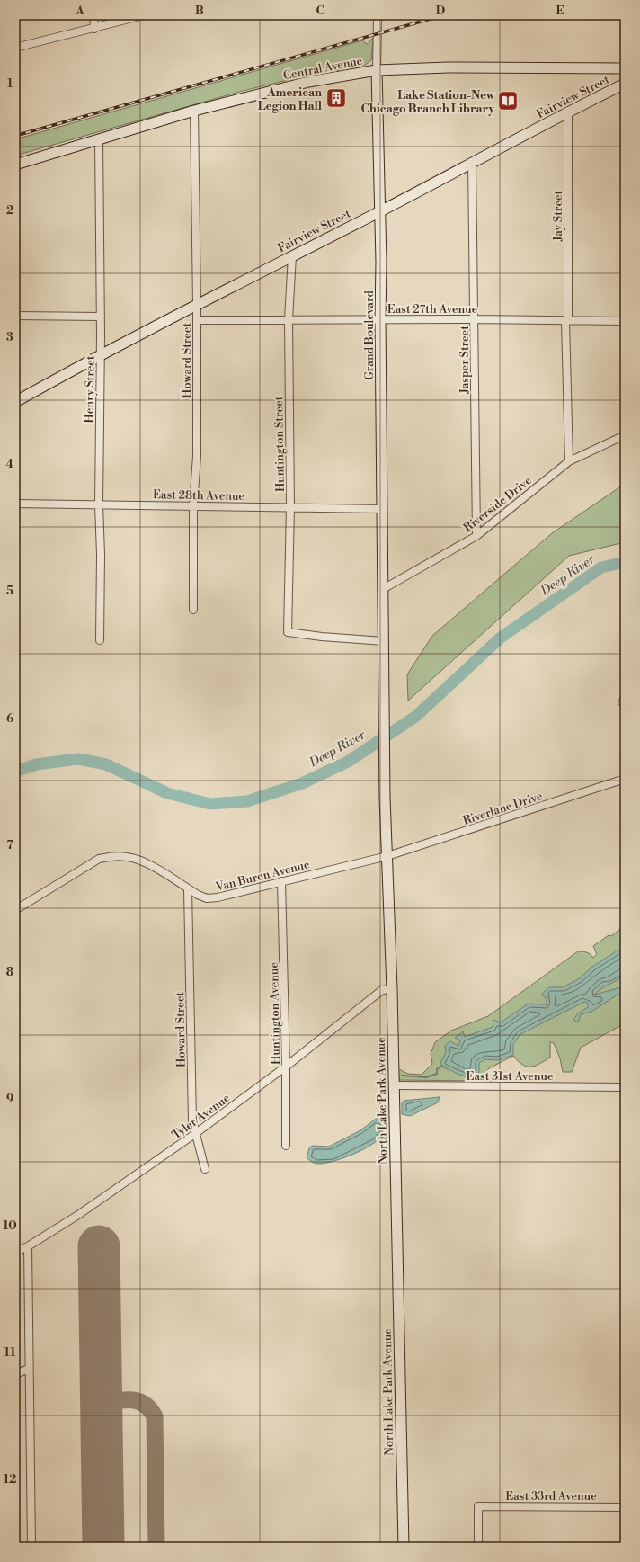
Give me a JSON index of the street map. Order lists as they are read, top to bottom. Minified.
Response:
{"streets":{"street":["Central Avenue","Fairview Street","Jay Street","East 27th Avenue","Grand Boulevard","Jasper Street","Howard Street","Henry Street","Huntington Street","East 28th Avenue","Riverside Drive","Riverlane Drive","Van Buren Avenue","Huntington Avenue","East 31st Avenue","North Lake Park Avenue","Tyler Avenue","East 33rd Avenue"]},"crossings":[["Central Avenue","Grand Boulevard"],["Central Avenue","Howard Street"],["Central Avenue","Henry Street"],["Fairview Street","Jay Street"],["Fairview Street","Grand Boulevard"],["Fairview Street","Jasper Street"],["Fairview Street","Howard Street"],["Fairview Street","Henry Street"],["Fairview Street","Huntington Street"],["Jay Street","East 27th Avenue"],["Jay Street","Riverside Drive"],["East 27th Avenue","Grand Boulevard"],["East 27th Avenue","Jasper Street"],["East 27th Avenue","Howard Street"],["East 27th Avenue","Huntington Street"],["Grand Boulevard","Huntington Street"],["Grand Boulevard","East 28th Avenue"],["Grand Boulevard","Riverside Drive"],["Grand Boulevard","North Lake Park Avenue"],["Jasper Street","Riverside Drive"],["Howard Street","East 28th Avenue"],["Howard Street","Van Buren Avenue"],["Howard Street","Tyler Avenue"],["Henry Street","East 28th Avenue"],["Huntington Street","East 28th Avenue"],["Riverlane Drive","Van Buren Avenue"],["Riverlane Drive","North Lake Park Avenue"],["Van Buren Avenue","Huntington Avenue"],["Van Buren Avenue","North Lake Park Avenue"],["Huntington Avenue","Tyler Avenue"],["East 31st Avenue","North Lake Park Avenue"],["North Lake Park Avenue","Tyler Avenue"]],"water":["Deep River"],"places":{"building":["American Legion Hall"],"library":["Lake Station-New Chicago Branch Library"]},"grid":{"columns":["A","B","C","D","E"],"rows":["1","2","3","4","5","6","7","8","9","10","11","12"]}}
